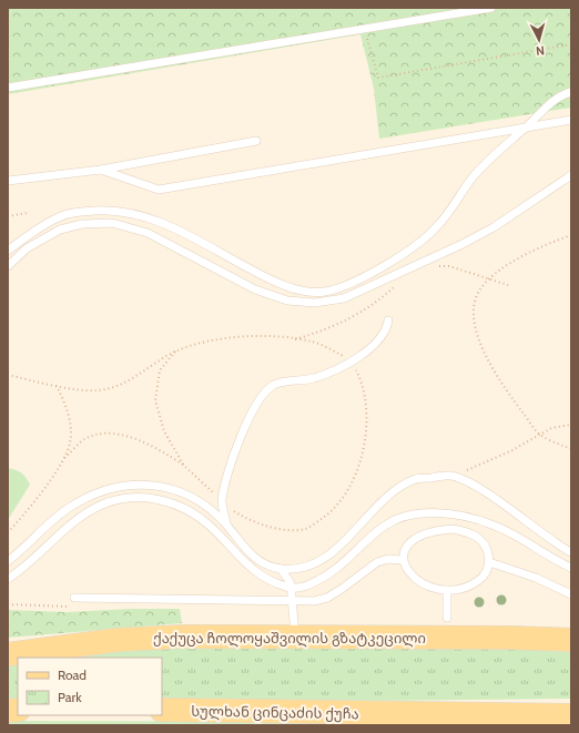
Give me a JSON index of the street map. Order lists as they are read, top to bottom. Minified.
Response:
{"streets":{"main road":["ქაქუცა ჩოლოყაშვილის გზატკეცილი","სულხან ცინცაძის ქუჩა"]},"legend":["Road","Park"],"north":"bottom"}
